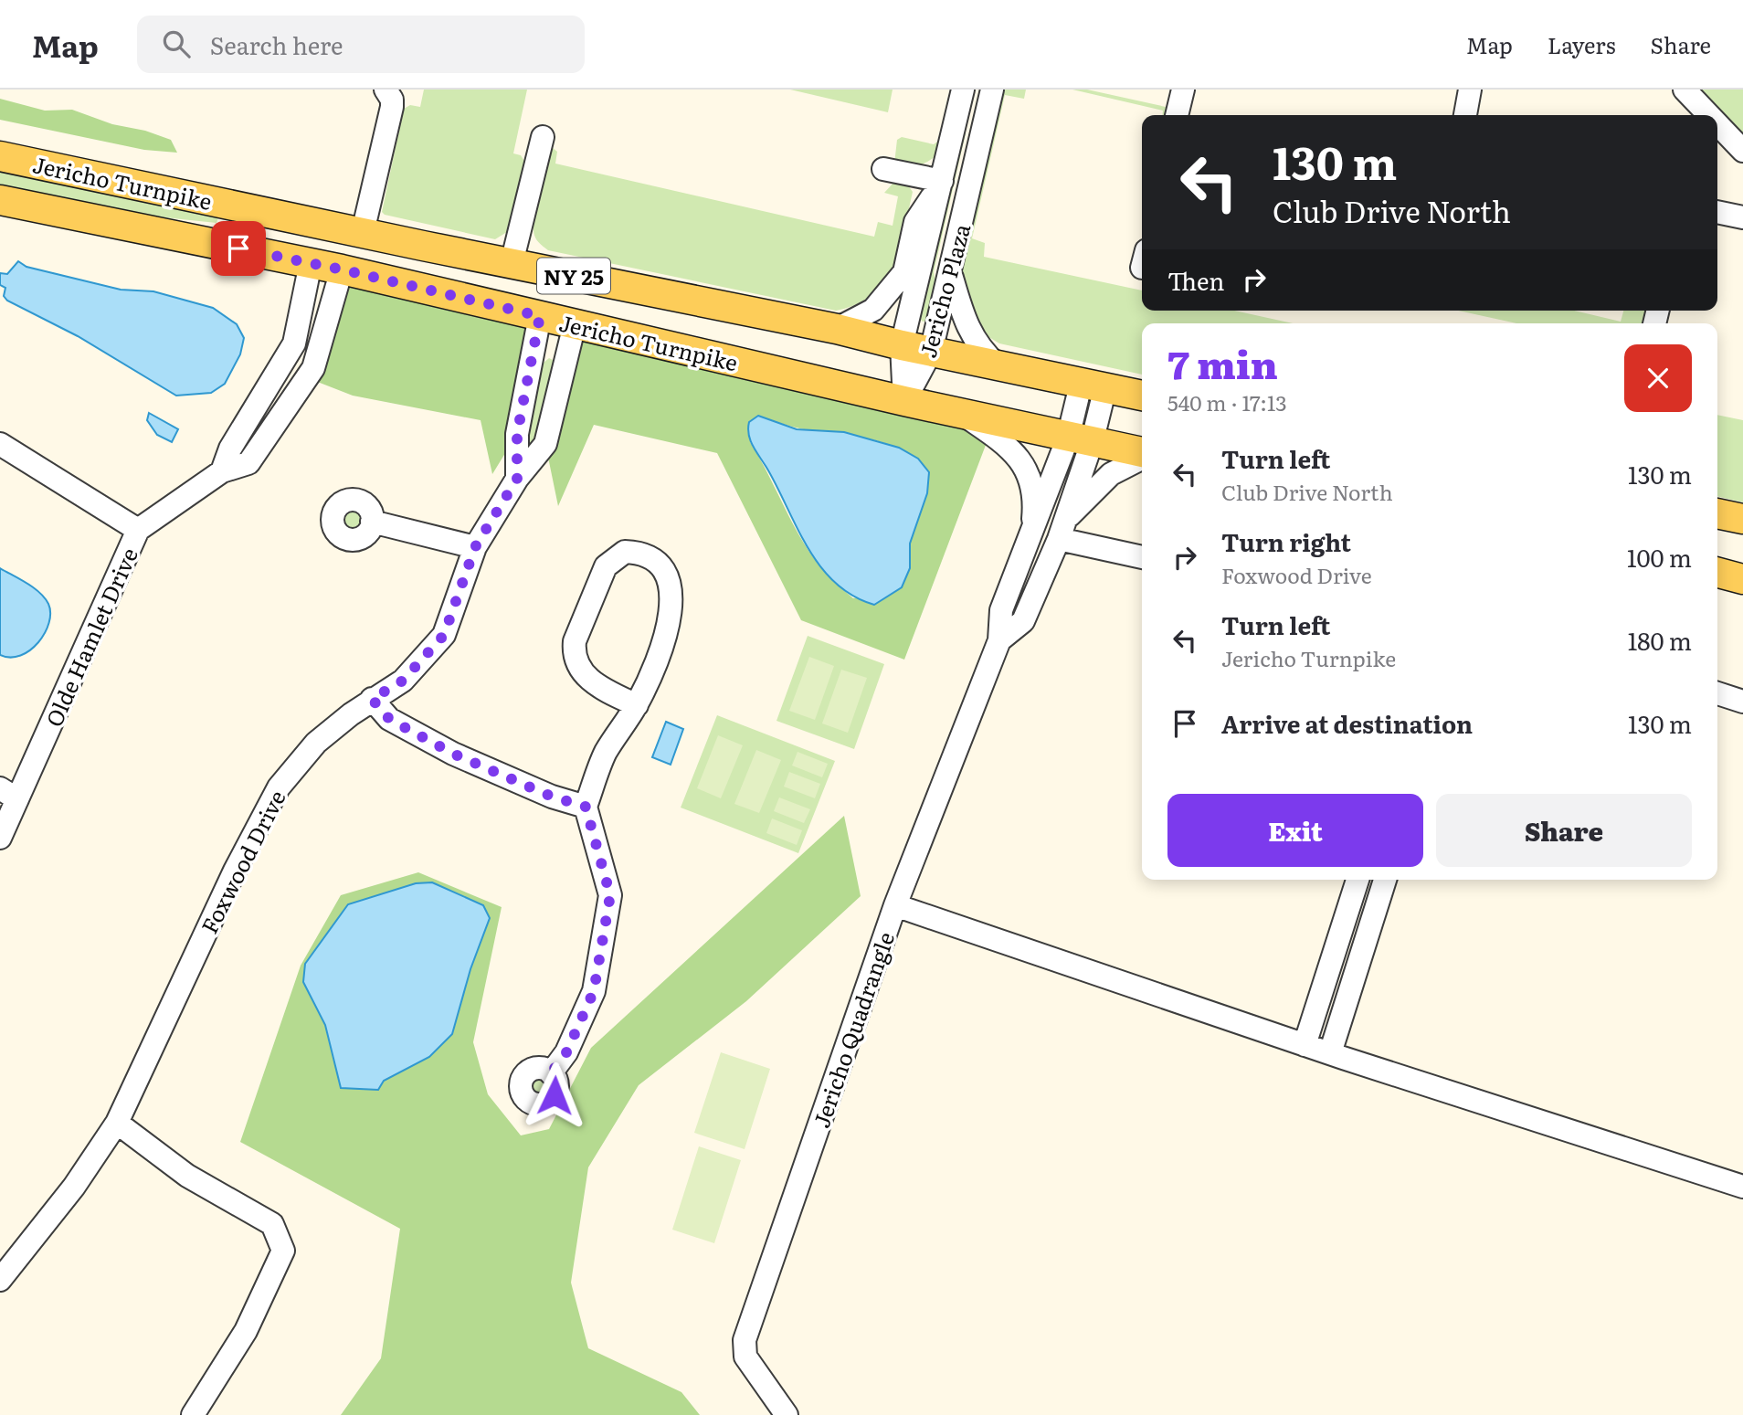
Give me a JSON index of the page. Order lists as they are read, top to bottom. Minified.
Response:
{"streets":{"main road":["Jericho Turnpike","NY 25"],"street":["Jericho Plaza","Olde Hamlet Drive","Foxwood Drive","Jericho Quadrangle"]},"crossings":[["Jericho Turnpike","Jericho Plaza"],["Jericho Turnpike","Olde Hamlet Drive"],["Jericho Turnpike","Foxwood Drive"],["Jericho Turnpike","Jericho Quadrangle"]],"page":{"header":"Map","search":"Search here","nav":["Map","Layers","Share"],"turn":["130 m","Club Drive North"],"then":"Then","heading":["7 min","540 m · 17:13"],"list":[{"name":"Turn left","note":"Club Drive North","value":"130 m"},{"name":"Turn right","note":"Foxwood Drive","value":"100 m"},{"name":"Turn left","note":"Jericho Turnpike","value":"180 m"},{"name":"Arrive at destination","value":"130 m"}],"buttons":["Exit","Share"]}}
